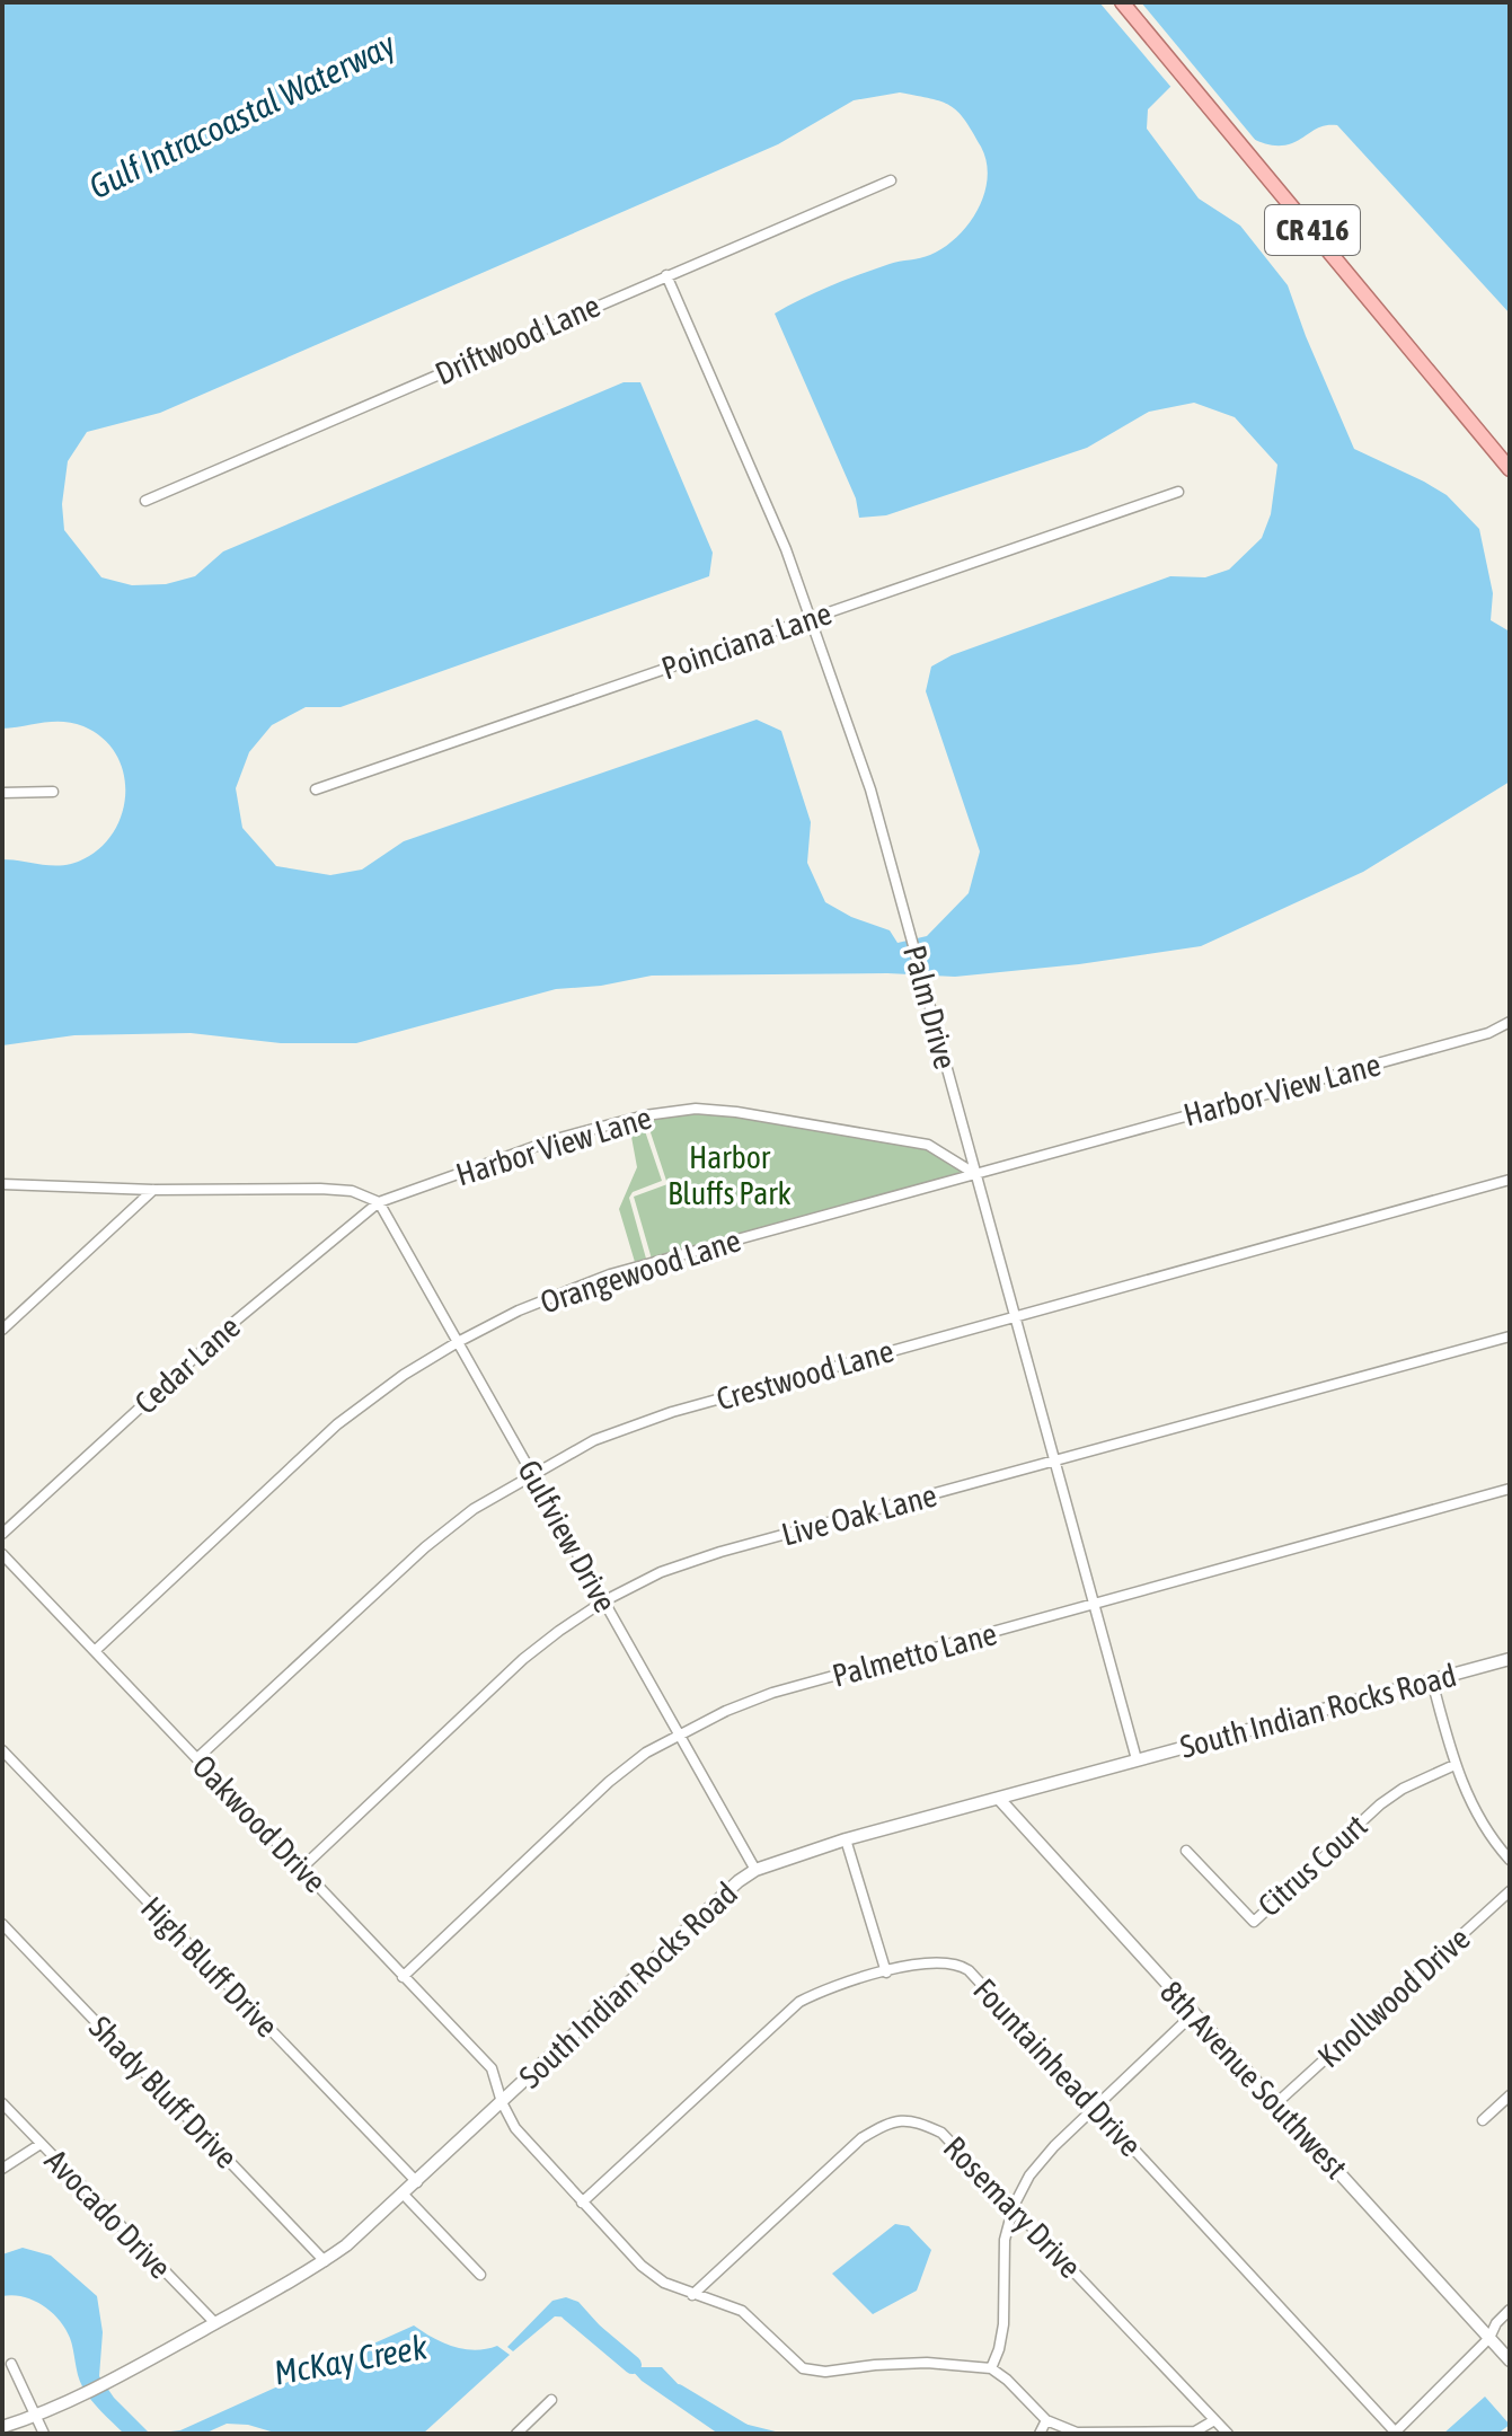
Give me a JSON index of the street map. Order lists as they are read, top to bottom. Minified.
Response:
{"streets":{"main road":["CR 416"],"street":["Driftwood Lane","Poinciana Lane","Palm Drive","Harbor View Lane","Orangewood Lane","Cedar Lane","Crestwood Lane","Live Oak Lane","Gulfview Drive","Palmetto Lane","South Indian Rocks Road","Oakwood Drive","Citrus Court","High Bluff Drive","Knollwood Drive","Fountainhead Drive","8th Avenue Southwest","Shady Bluff Drive","Rosemary Drive","Avocado Drive"]},"crossings":[["Driftwood Lane","Palm Drive"],["Poinciana Lane","Palm Drive"],["Palm Drive","Harbor View Lane"],["Palm Drive","Orangewood Lane"],["Palm Drive","Crestwood Lane"],["Palm Drive","Live Oak Lane"],["Palm Drive","Palmetto Lane"],["Palm Drive","South Indian Rocks Road"],["Harbor View Lane","Orangewood Lane"],["Harbor View Lane","Cedar Lane"],["Harbor View Lane","Gulfview Drive"],["Orangewood Lane","Gulfview Drive"],["Orangewood Lane","Oakwood Drive"],["Cedar Lane","Gulfview Drive"],["Crestwood Lane","Gulfview Drive"],["Crestwood Lane","Oakwood Drive"],["Live Oak Lane","Gulfview Drive"],["Live Oak Lane","Oakwood Drive"],["Gulfview Drive","Palmetto Lane"],["Gulfview Drive","South Indian Rocks Road"],["Palmetto Lane","Oakwood Drive"],["South Indian Rocks Road","Oakwood Drive"],["South Indian Rocks Road","High Bluff Drive"],["South Indian Rocks Road","8th Avenue Southwest"],["South Indian Rocks Road","Shady Bluff Drive"],["South Indian Rocks Road","Avocado Drive"],["Oakwood Drive","Fountainhead Drive"],["Oakwood Drive","Rosemary Drive"],["Knollwood Drive","8th Avenue Southwest"]],"water":["Gulf Intracoastal Waterway","McKay Creek"],"parks":["Harbor Bluffs Park"]}
